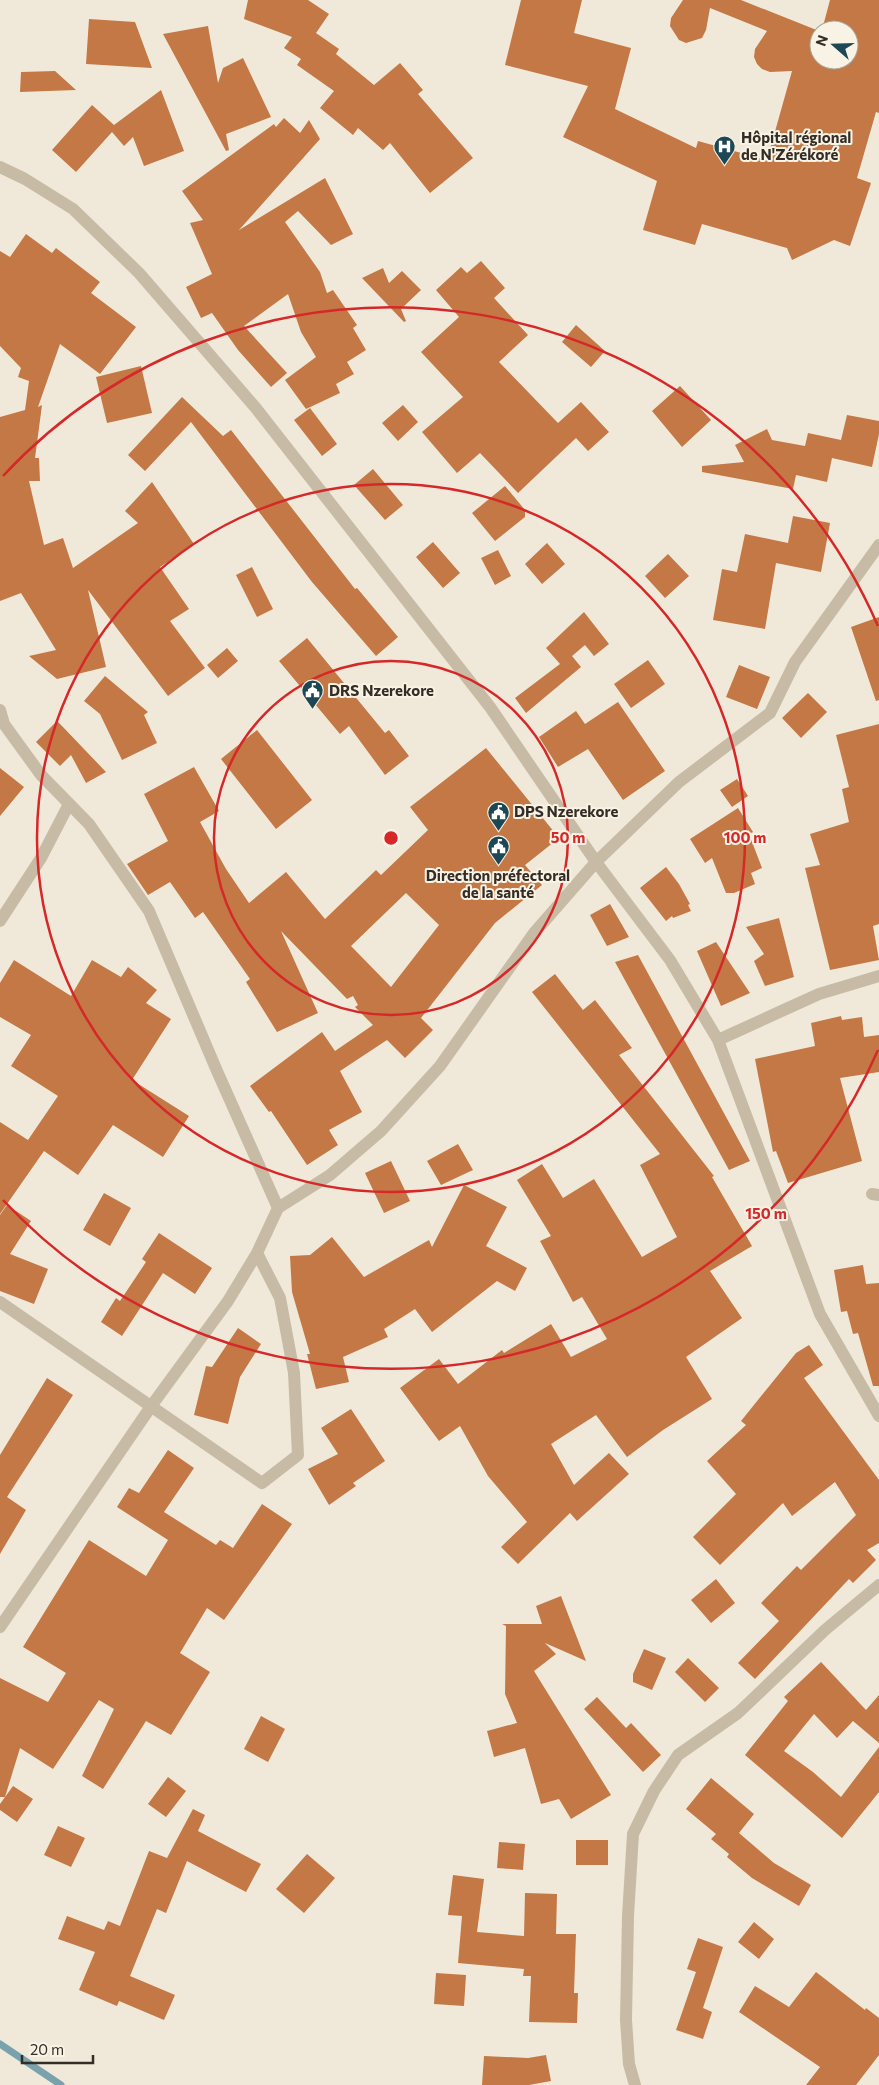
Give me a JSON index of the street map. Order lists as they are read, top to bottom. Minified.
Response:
{"places":{"hospital":["Hôpital régional de N'Zérékoré"],"public building":["DRS Nzerekore","DPS Nzerekore","Direction préfectoral de la santé"]},"scale_bar":"20 m","north":"left","rings":["50 m","100 m","150 m"]}
